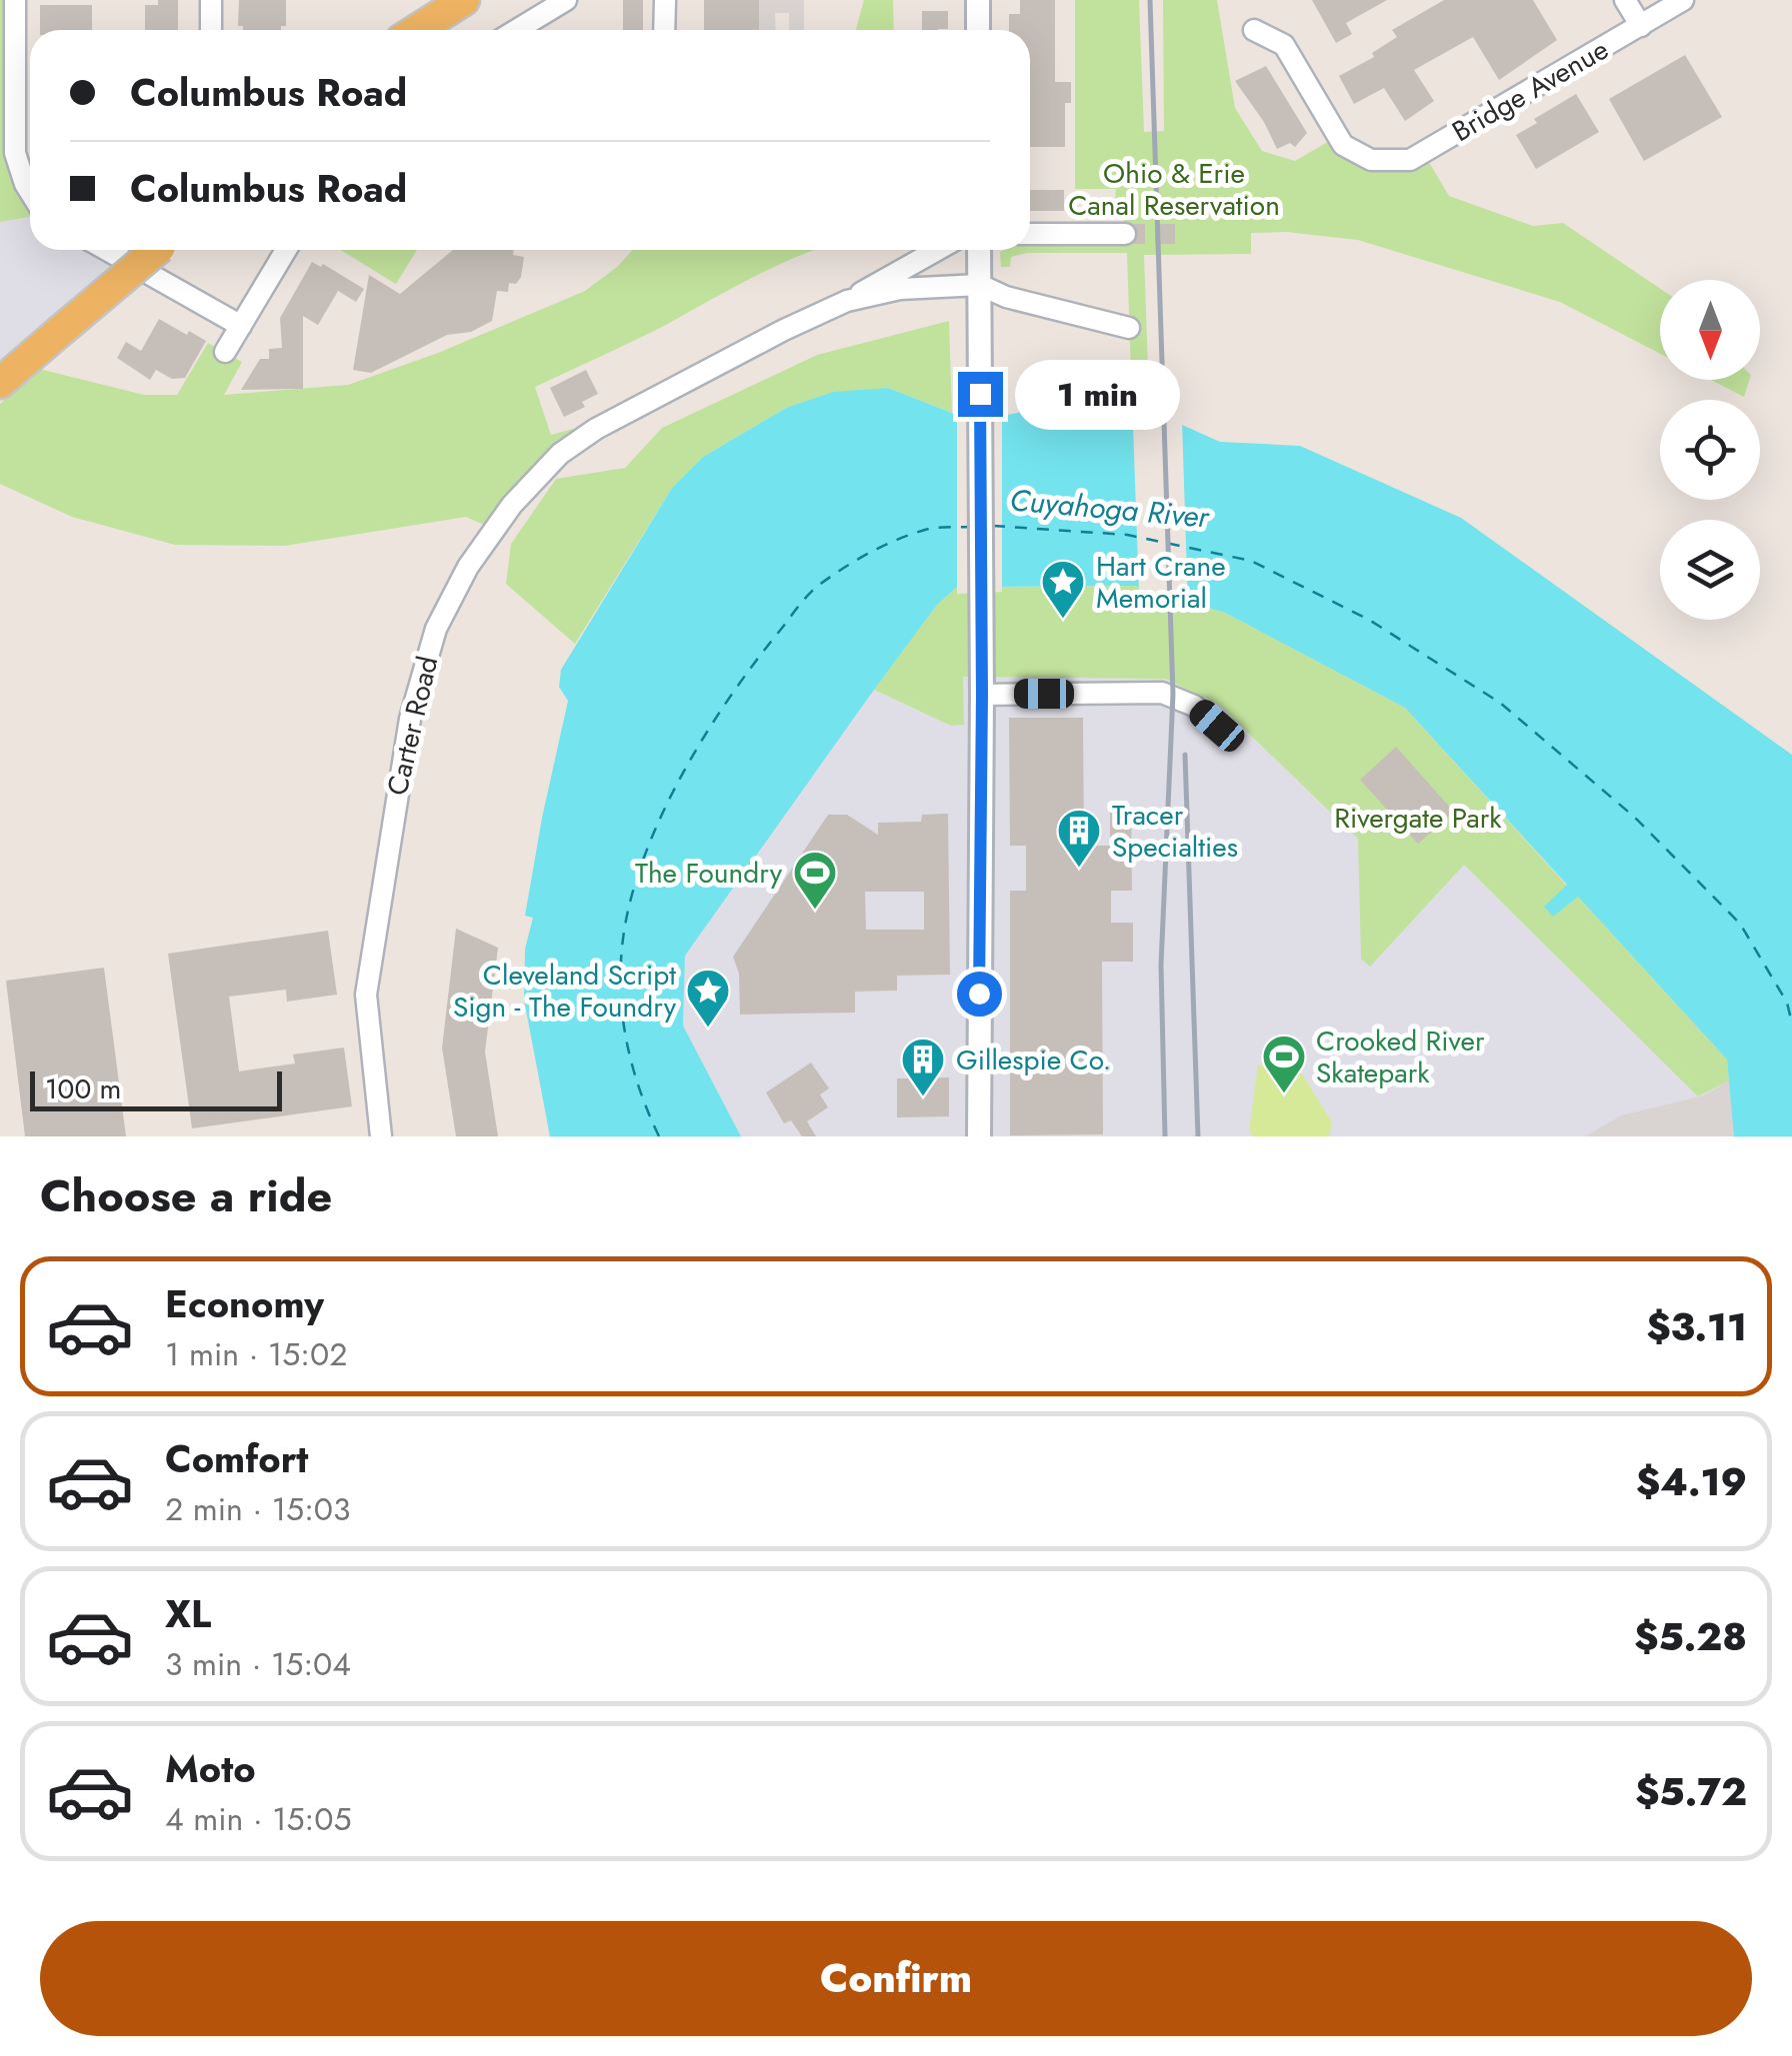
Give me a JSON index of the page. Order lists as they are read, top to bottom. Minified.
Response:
{"streets":{"street":["Bridge Avenue","Carter Road"]},"water":["Cuyahoga River"],"parks":["Ohio & Erie Canal Reservation","Rivergate Park"],"places":{"place":["Hart Crane Memorial","Cleveland Script Sign - The Foundry"],"building":["Tracer Specialties","Gillespie Co."],"sports":["The Foundry","Crooked River Skatepark"]},"scale_bar":"100 m","north":"bottom","page":{"banner":["Columbus Road","Columbus Road"],"bubble":"1 min","scale":"100 m","heading":"Choose a ride","list":[{"name":"Economy","note":"1 min · 15:02","value":"$3.11"},{"name":"Comfort","note":"2 min · 15:03","value":"$4.19"},{"name":"XL","note":"3 min · 15:04","value":"$5.28"},{"name":"Moto","note":"4 min · 15:05","value":"$5.72"}],"buttons":"Confirm"}}
